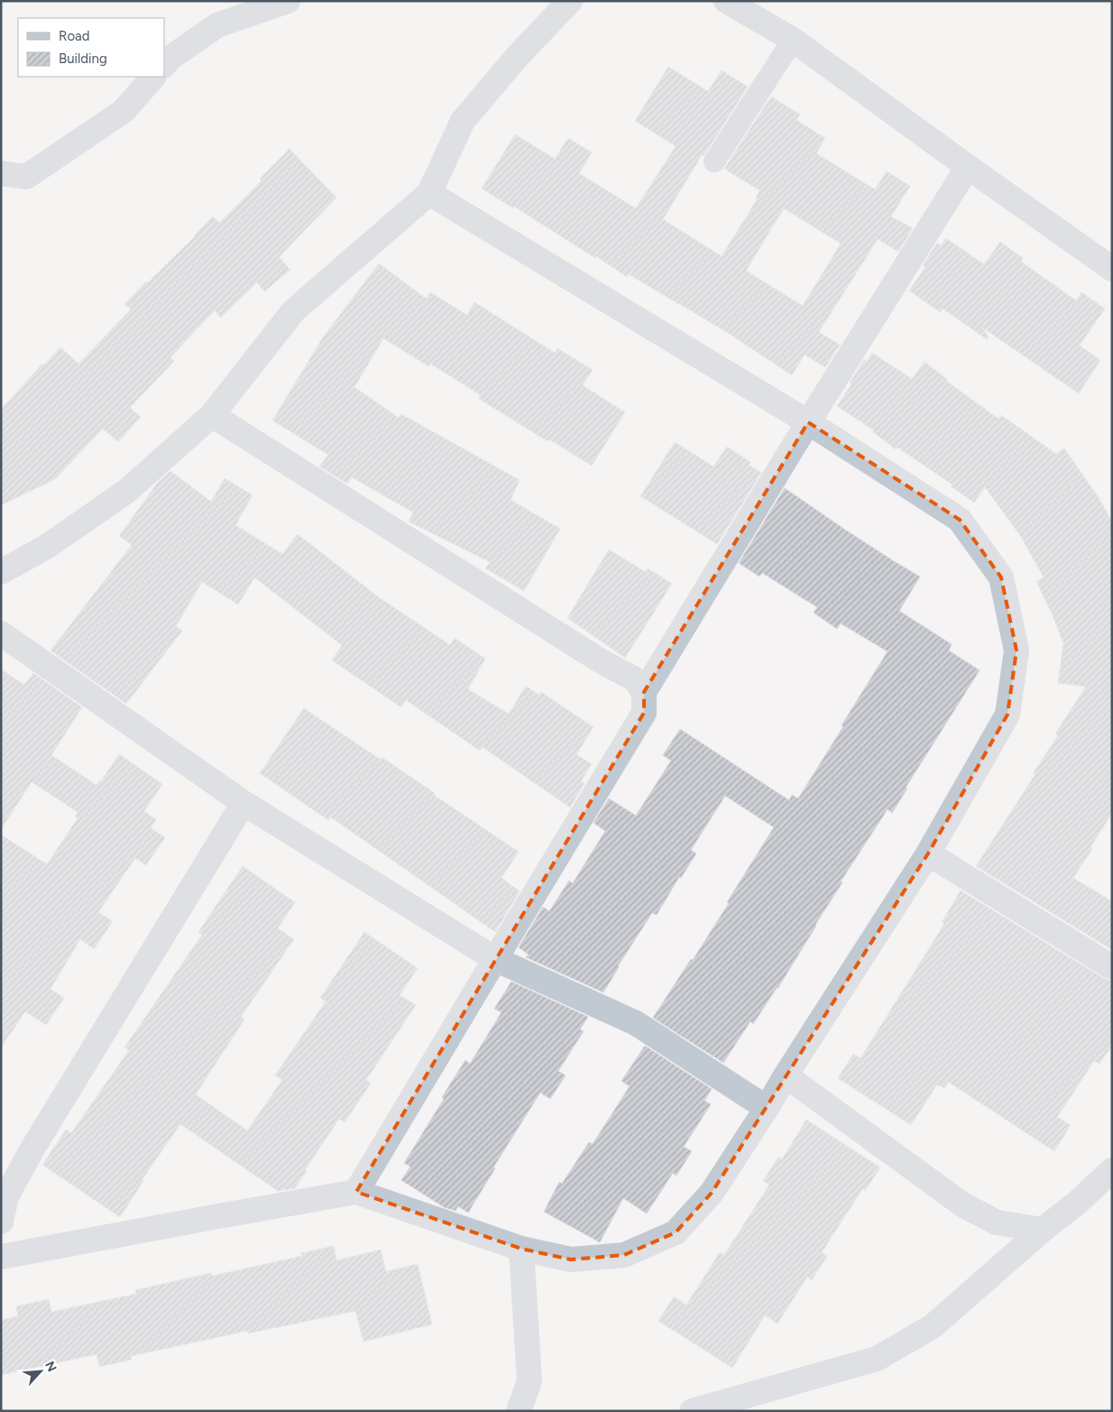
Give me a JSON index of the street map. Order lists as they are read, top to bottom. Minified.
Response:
{"legend":["Road","Building"],"north":"top right"}
